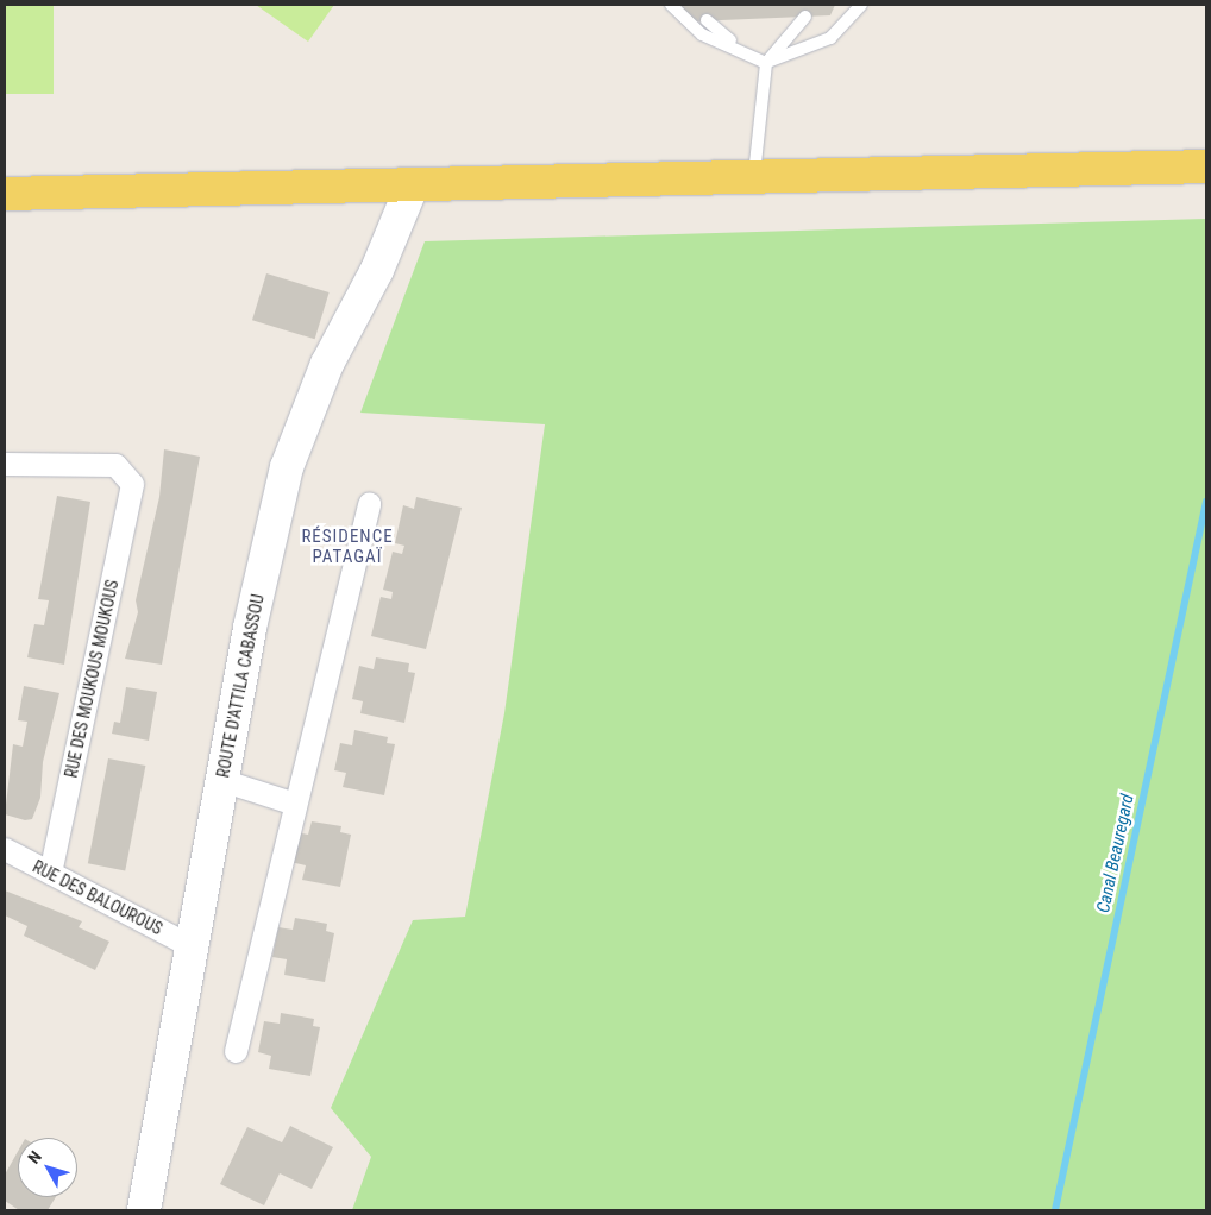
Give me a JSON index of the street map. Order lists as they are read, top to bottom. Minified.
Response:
{"streets":{"main road":["ROUTE D'ATTILA CABASSOU"],"street":["RUE DES MOUKOUS MOUKOUS","RUE DES BALOUROUS"]},"crossings":[["RUE DES MOUKOUS MOUKOUS","RUE DES BALOUROUS"],["ROUTE D'ATTILA CABASSOU","RUE DES BALOUROUS"]],"districts":["RÉSIDENCE PATAGAÏ"],"water":["Canal Beauregard"],"north":"top left"}
